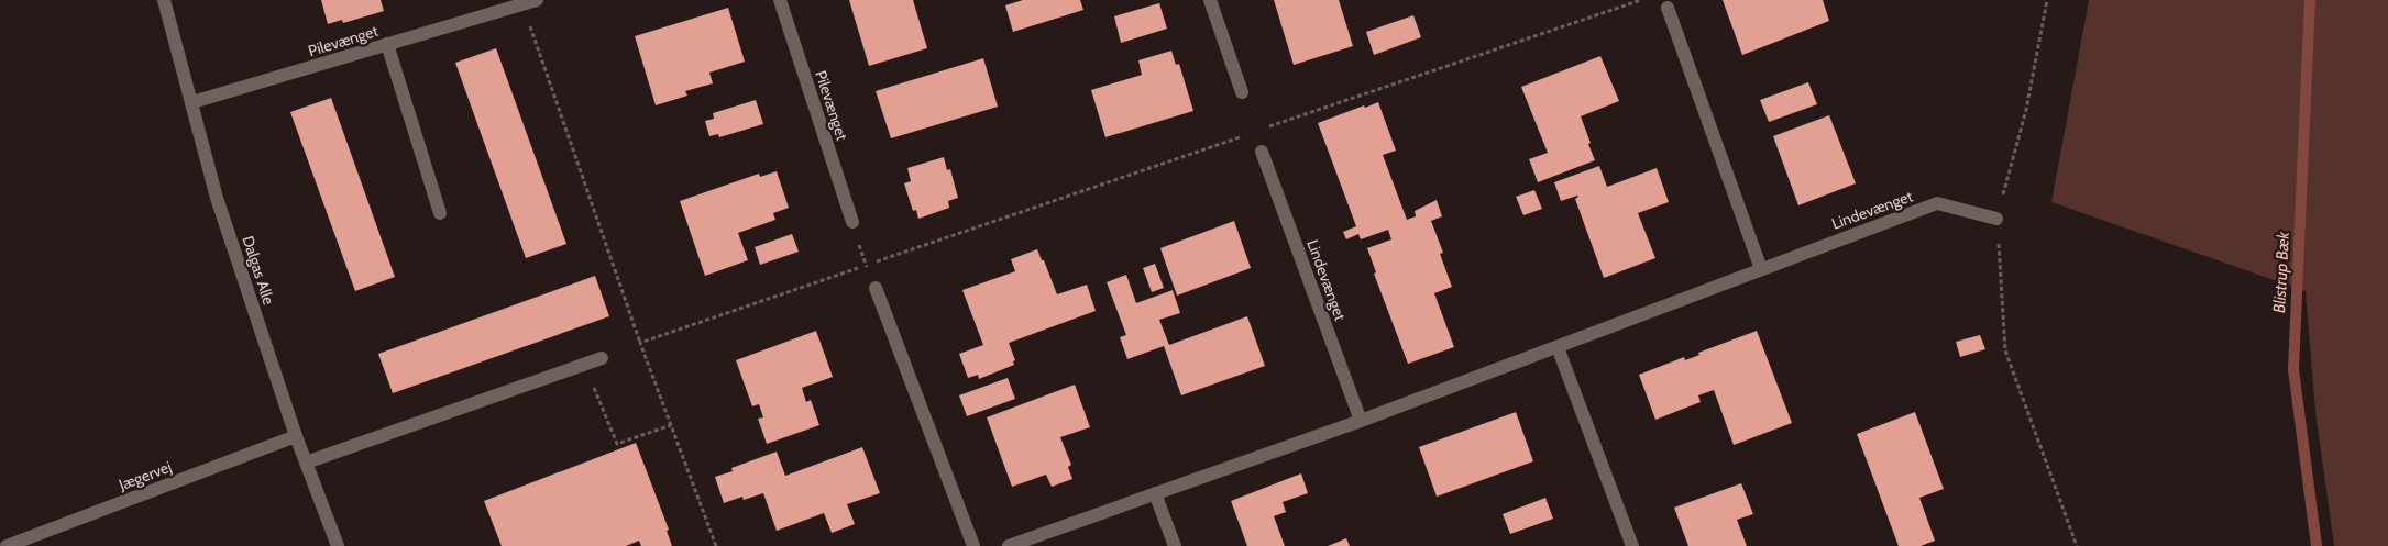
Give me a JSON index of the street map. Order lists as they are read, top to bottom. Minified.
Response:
{"streets":{"street":["Pilevænget","Lindevænget","Dalgas Alle","Jægervej"]},"crossings":[["Pilevænget","Dalgas Alle"],["Dalgas Alle","Jægervej"]],"water":["Blistrup Bæk"]}
